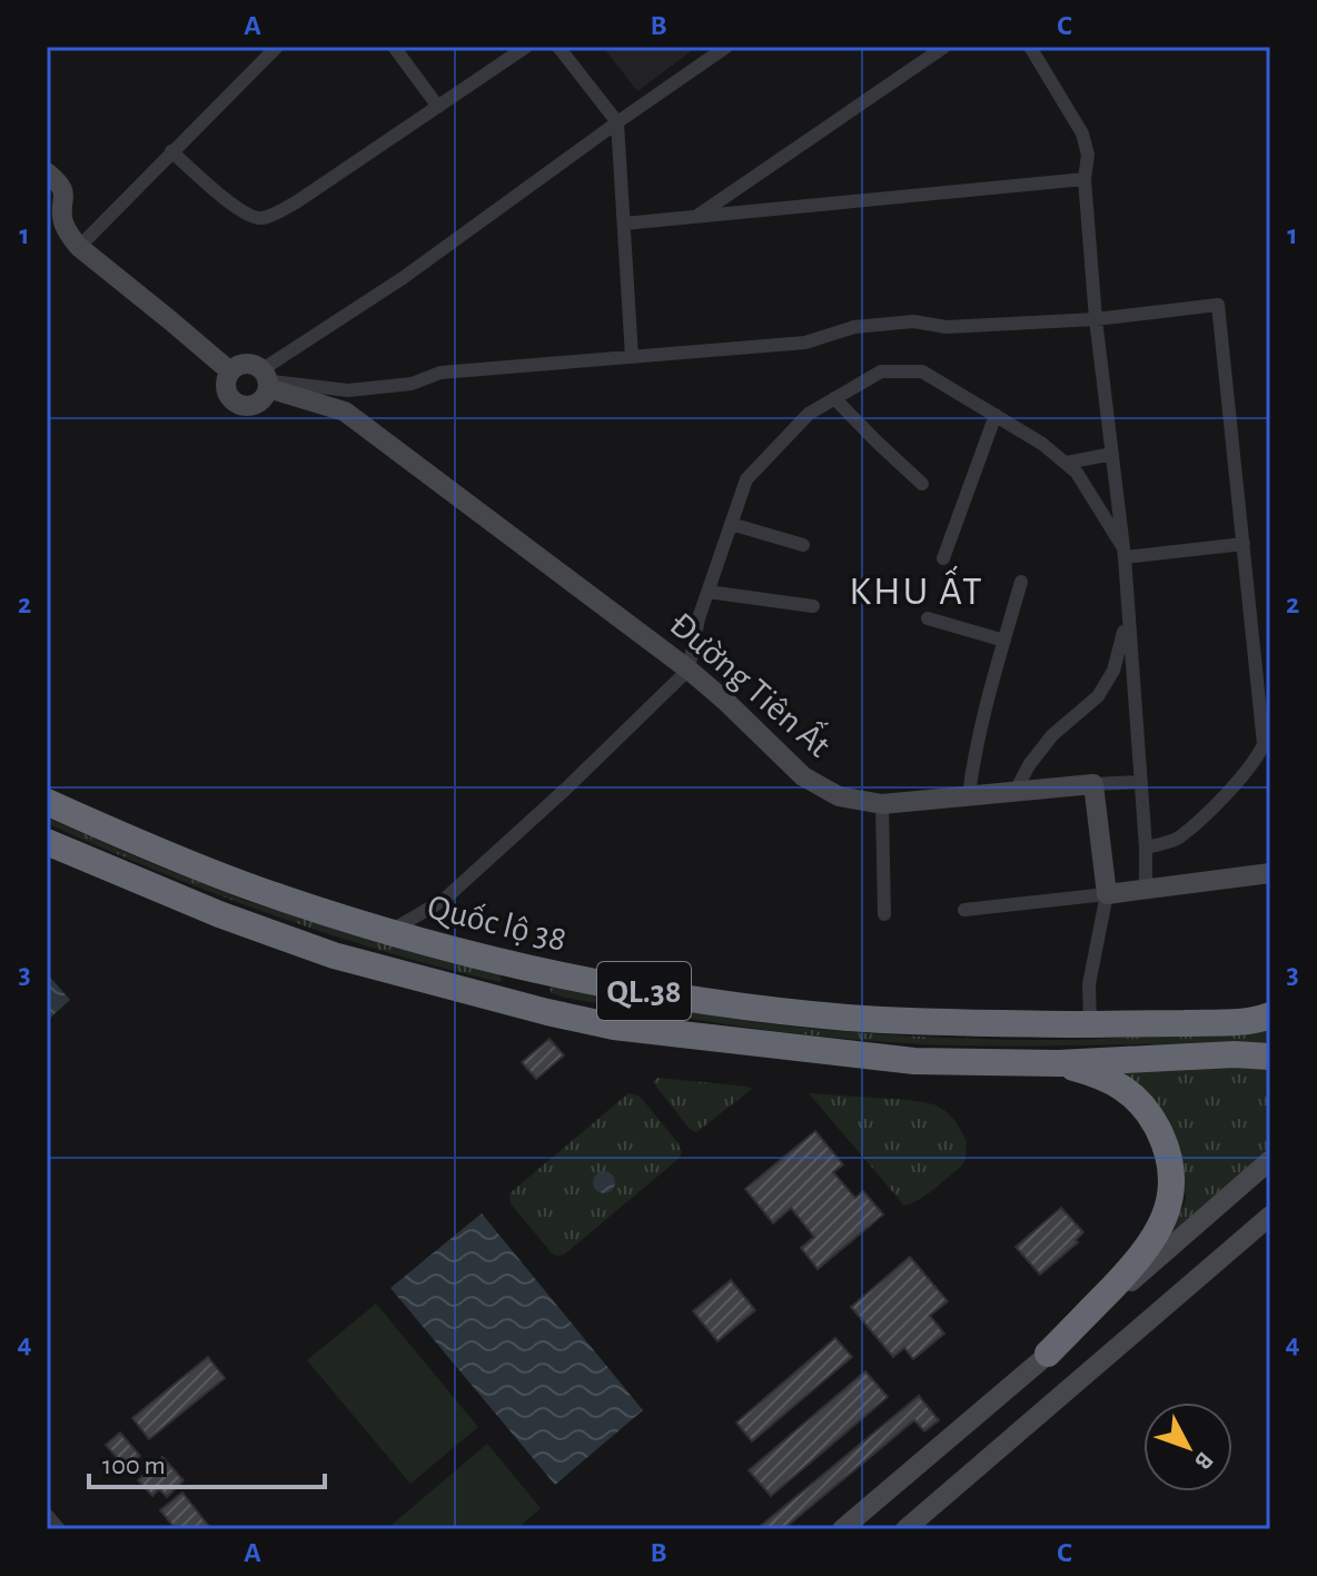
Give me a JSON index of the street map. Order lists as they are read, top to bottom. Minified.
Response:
{"streets":{"highway":["Quốc lộ 38","QL.38"],"street":["Đường Tiên Ất"]},"districts":["KHU ẤT"],"scale_bar":"100 m","north":"bottom right","grid":{"columns":["A","B","C"],"rows":["1","2","3","4"]}}
